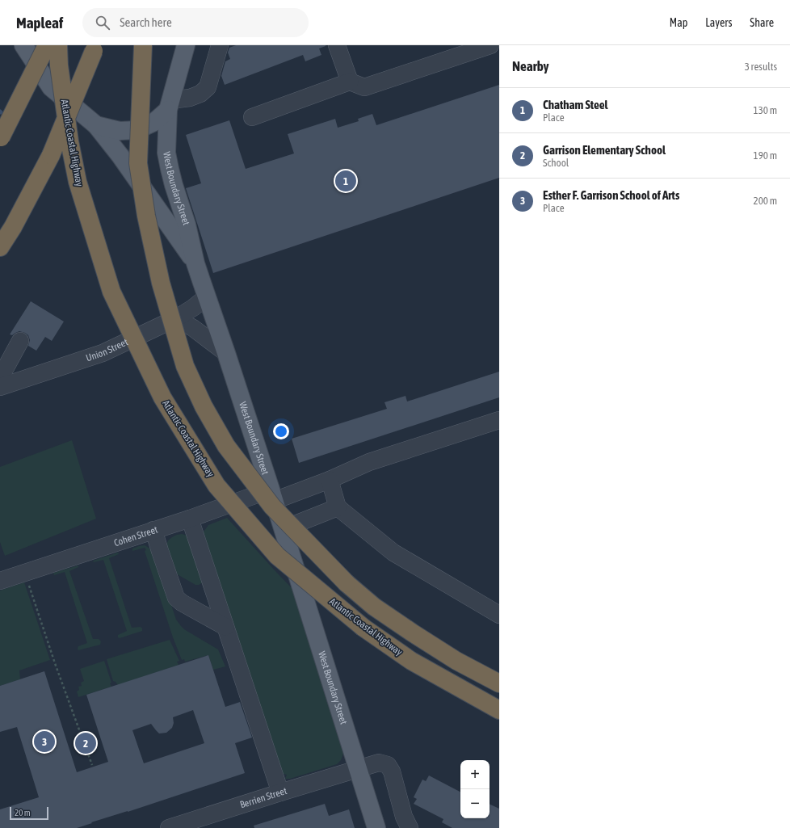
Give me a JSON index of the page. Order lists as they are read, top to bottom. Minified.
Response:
{"streets":{"highway":["Atlantic Coastal Highway"],"main road":["West Boundary Street"],"street":["Union Street","Cohen Street","Berrien Street"]},"crossings":[["West Boundary Street","Union Street"],["West Boundary Street","Cohen Street"],["West Boundary Street","Berrien Street"]],"scale_bar":"20 m","page":{"header":"Mapleaf","search":"Search here","nav":["Map","Layers","Share"],"heading":["Nearby","3 results"],"list":[{"mark":"1","name":"Chatham Steel","note":"Place","value":"130 m"},{"mark":"2","name":"Garrison Elementary School","note":"School","value":"190 m"},{"mark":"3","name":"Esther F. Garrison School of Arts","note":"Place","value":"200 m"}],"pins":["1","3","2"],"map_buttons":["+","−"],"scale":"20 m"}}
